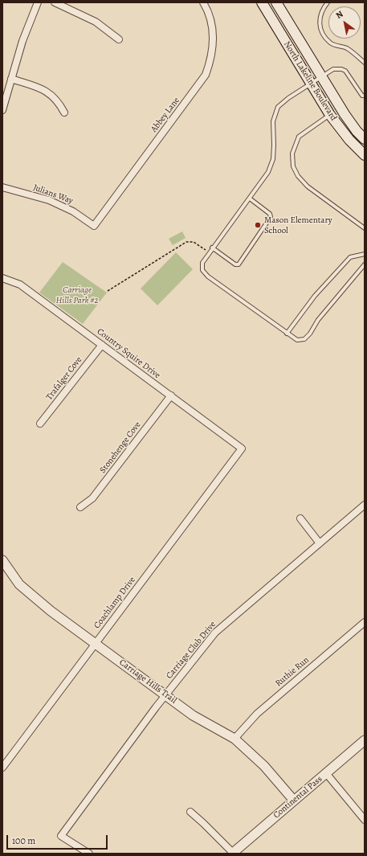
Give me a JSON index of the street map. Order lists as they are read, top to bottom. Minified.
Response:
{"streets":{"main road":["North Lakeline Boulevard"],"street":["Abbey Lane","Julians Way","Country Squire Drive","Trafalger Cove","Stonehenge Cove","Coachlamp Drive","Carriage Club Drive","Ruthie Run","Carriage Hills Trail","Continental Pass"]},"crossings":[["Abbey Lane","Julians Way"],["Country Squire Drive","Trafalger Cove"],["Country Squire Drive","Stonehenge Cove"],["Country Squire Drive","Coachlamp Drive"],["Coachlamp Drive","Carriage Hills Trail"],["Carriage Club Drive","Carriage Hills Trail"],["Ruthie Run","Carriage Hills Trail"],["Carriage Hills Trail","Continental Pass"]],"parks":["Carriage Hills Park #2"],"places":["Mason Elementary School"],"scale_bar":"100 m","north":"top left"}
